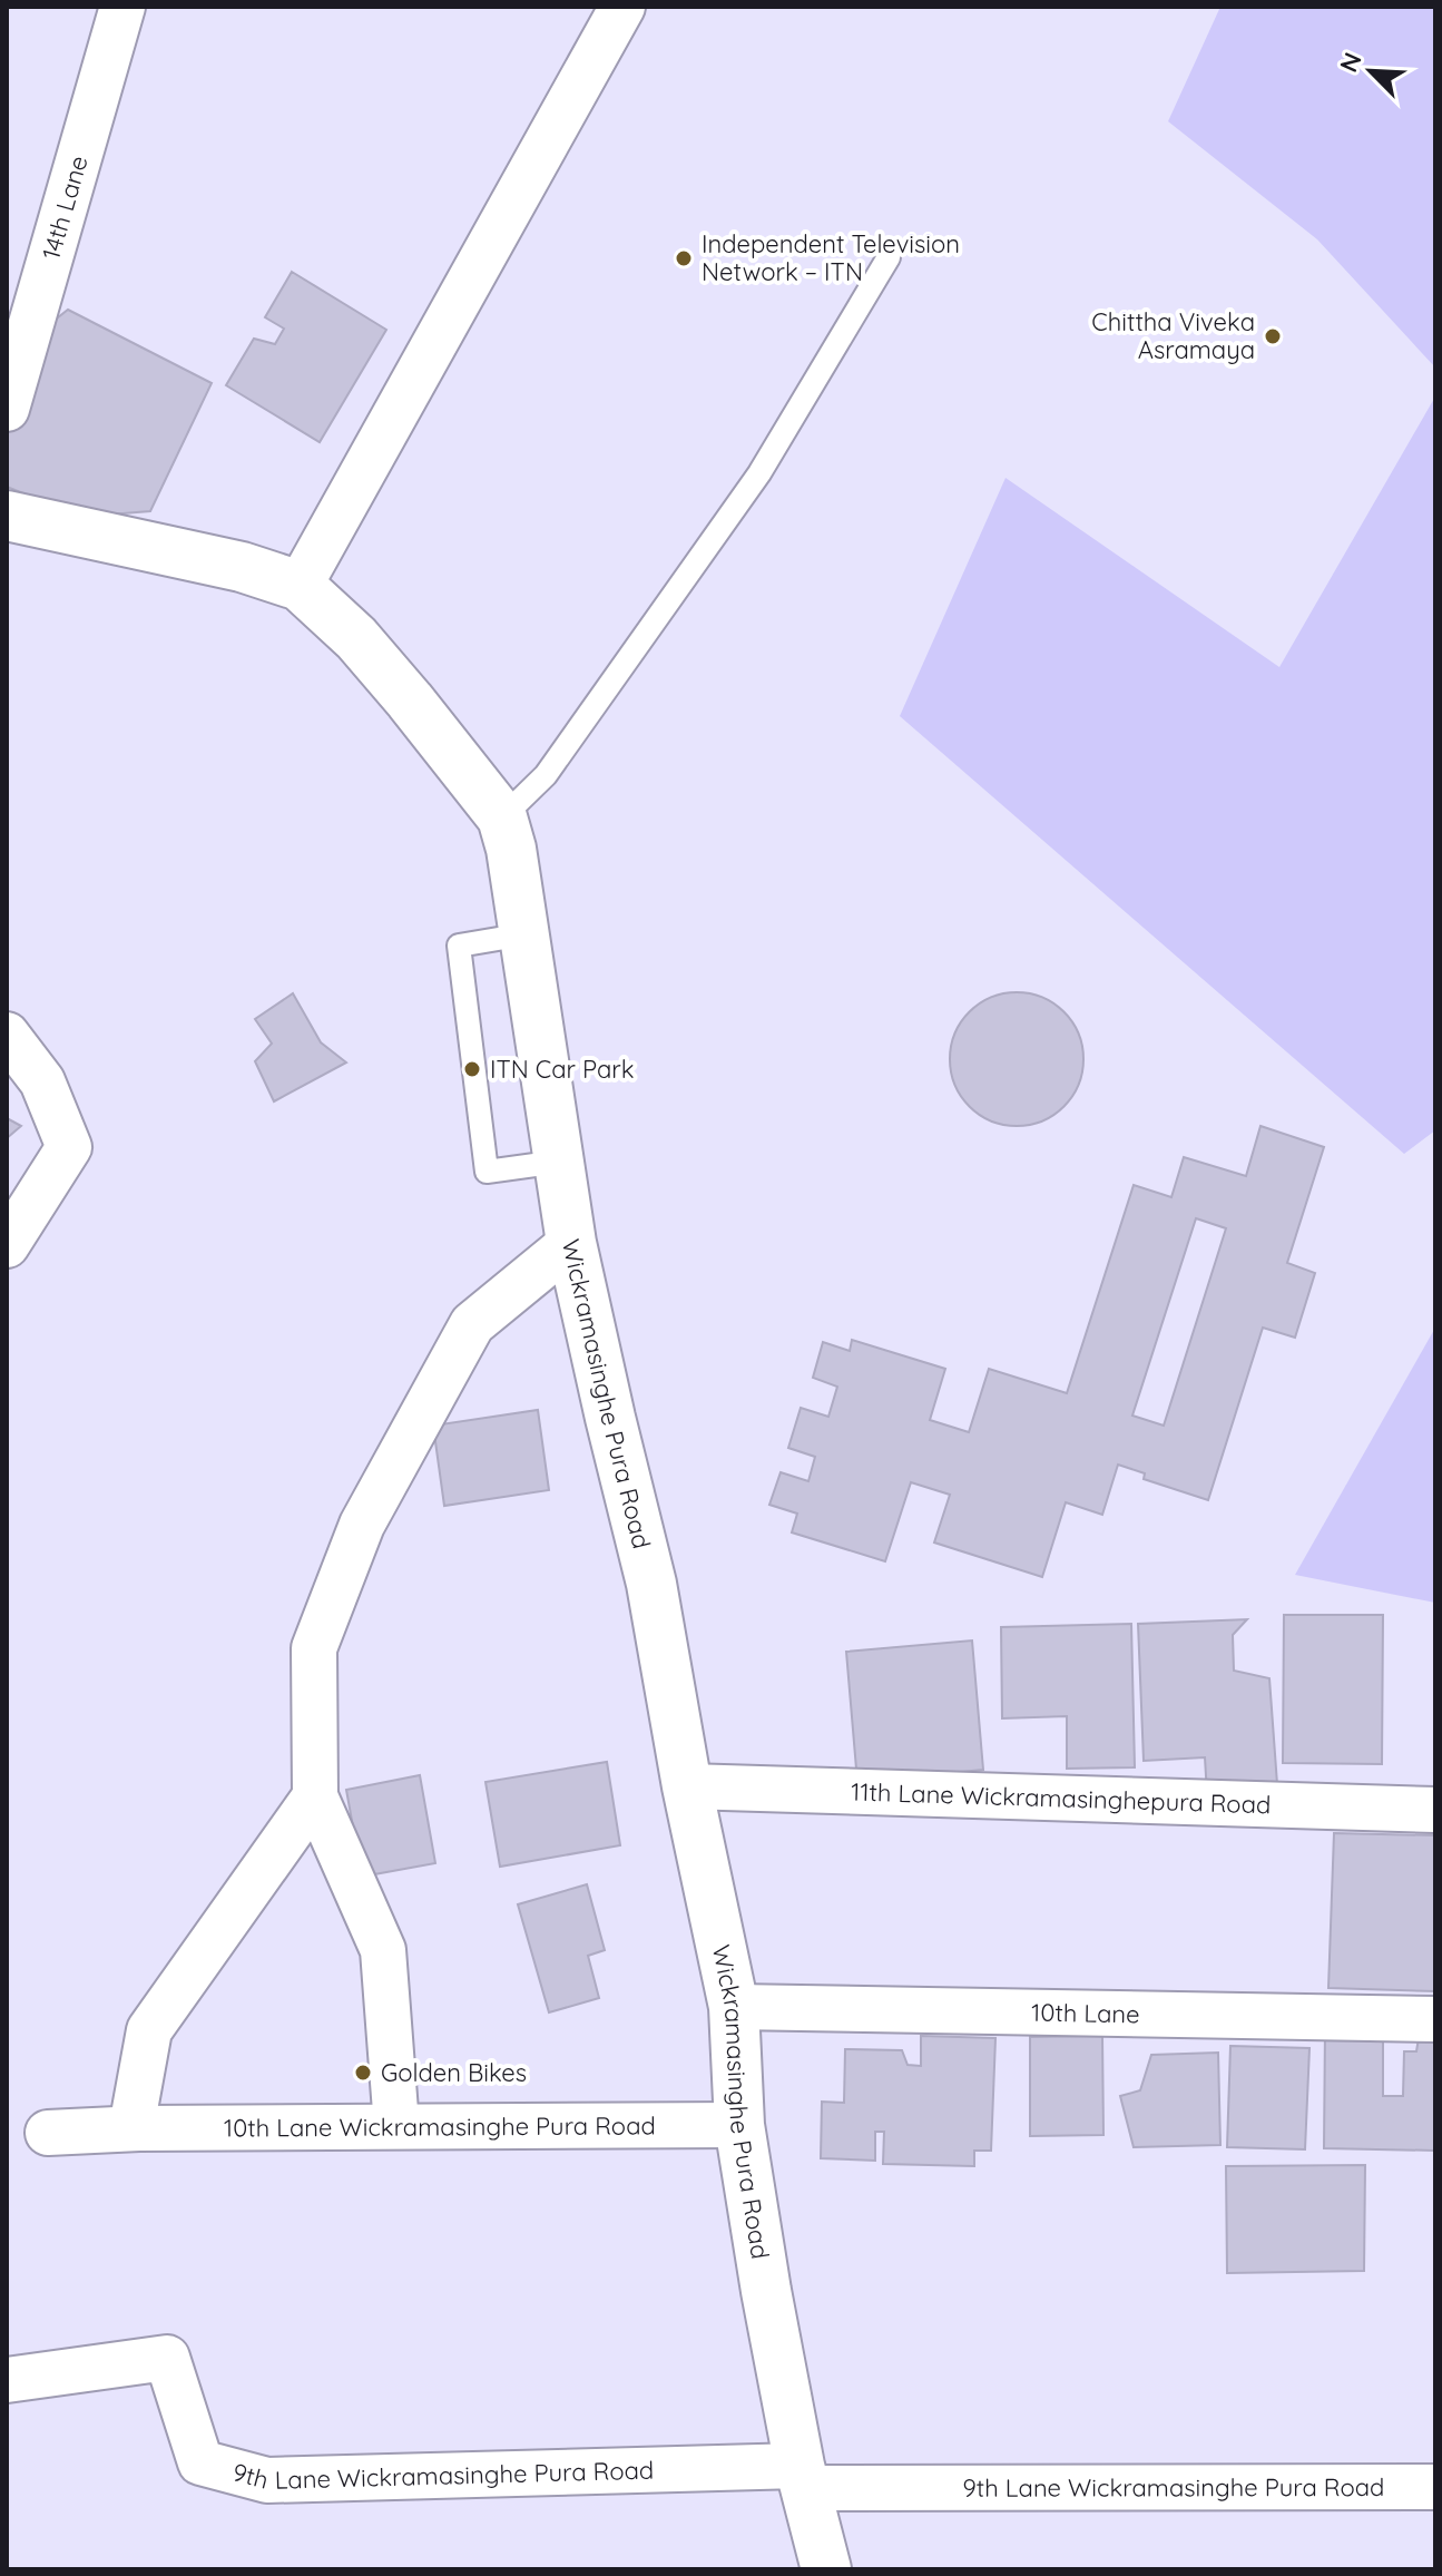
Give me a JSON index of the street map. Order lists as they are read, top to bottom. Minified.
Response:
{"streets":{"street":["14th Lane","Wickramasinghe Pura Road","11th Lane Wickramasinghepura Road","10th Lane","10th Lane Wickramasinghe Pura Road","9th Lane Wickramasinghe Pura Road"]},"crossings":[["Wickramasinghe Pura Road","11th Lane Wickramasinghepura Road"],["Wickramasinghe Pura Road","10th Lane"],["Wickramasinghe Pura Road","10th Lane Wickramasinghe Pura Road"],["Wickramasinghe Pura Road","9th Lane Wickramasinghe Pura Road"]],"places":["Independent Television Network – ITN","Chittha Viveka Asramaya","ITN Car Park","Golden Bikes"],"north":"top left"}
